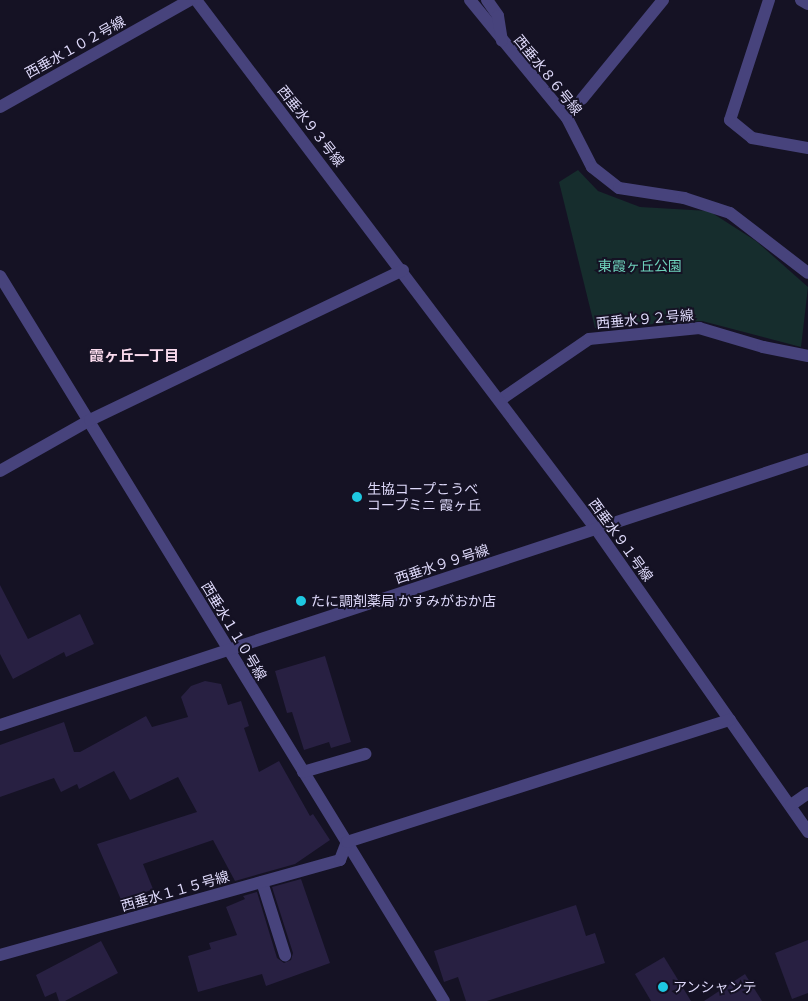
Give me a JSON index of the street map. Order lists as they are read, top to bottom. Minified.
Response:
{"streets":{"street":["西垂水１０２号線","西垂水８６号線","西垂水９３号線","西垂水９２号線","西垂水９１号線","西垂水９９号線","西垂水１１０号線","西垂水１１５号線"]},"crossings":[["西垂水９３号線","西垂水９１号線"],["西垂水９２号線","西垂水９１号線"],["西垂水９１号線","西垂水９９号線"],["西垂水９９号線","西垂水１１０号線"],["西垂水１１０号線","西垂水１１５号線"]],"districts":["霞ヶ丘一丁目"],"parks":["東霞ヶ丘公園"],"places":["生協コープこうべ コープミニ 霞ヶ丘","たに調剤薬局 かすみがおか店","アンシャンテ"]}
